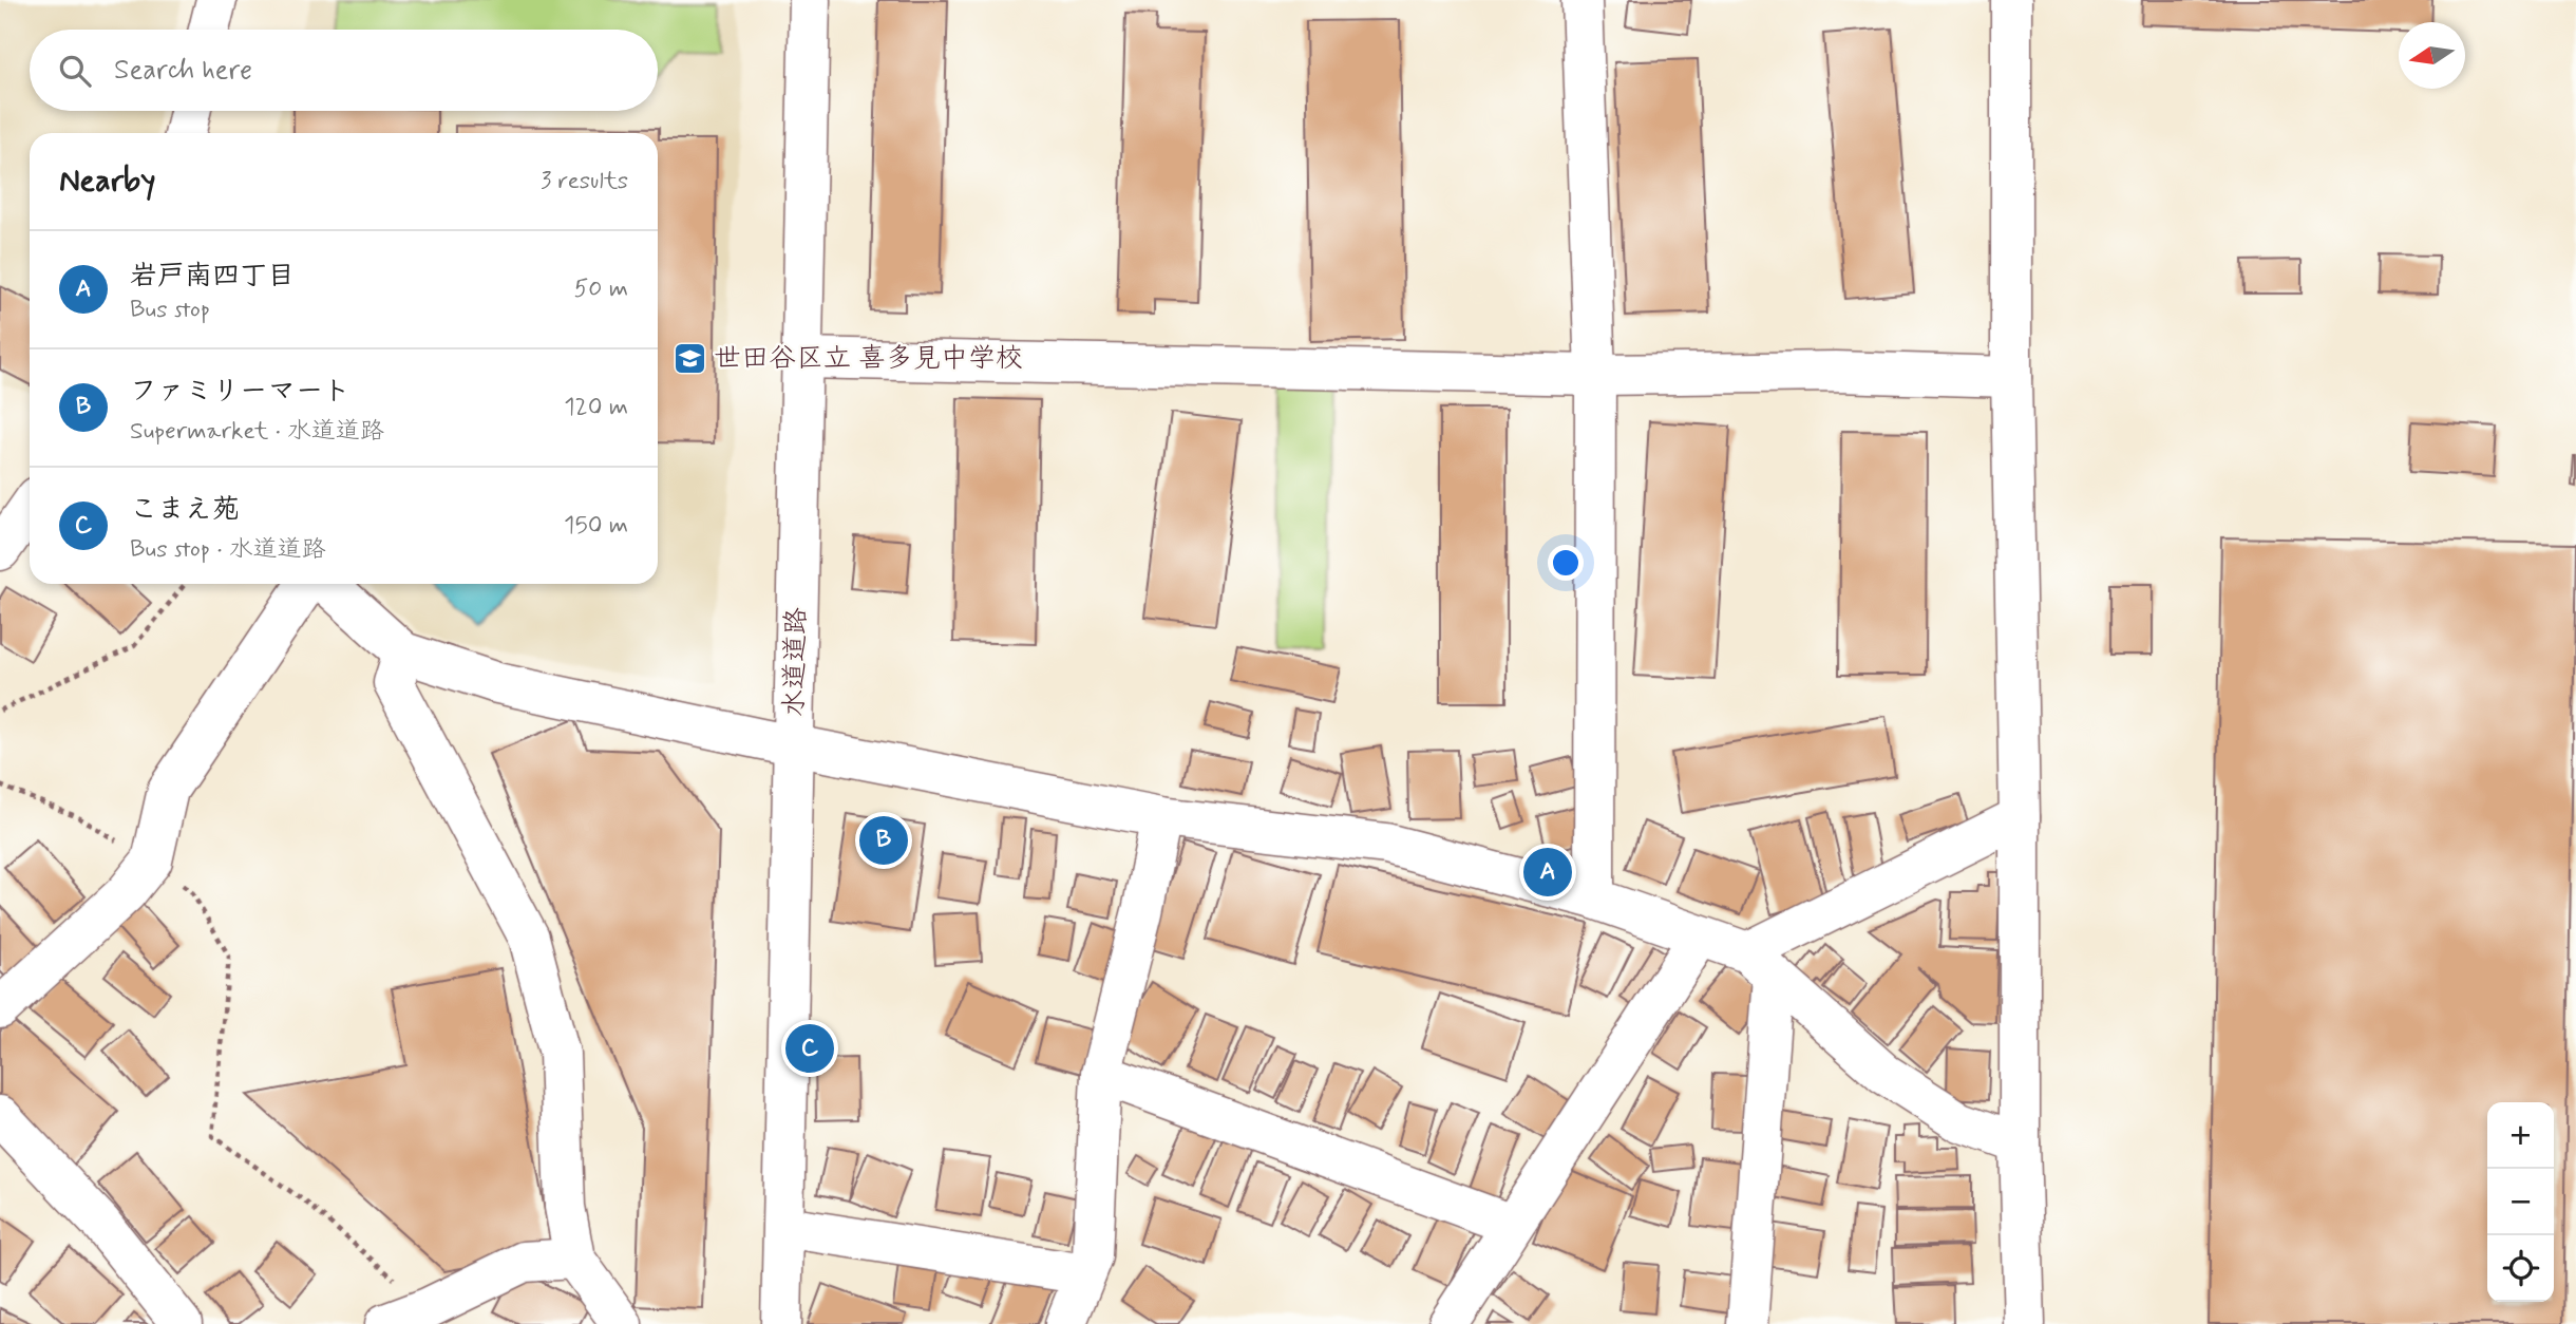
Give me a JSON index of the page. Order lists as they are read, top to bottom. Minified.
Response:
{"streets":{"street":["水道道路"]},"places":{"school or university":["世田谷区立 喜多見中学校"]},"north":"left","page":{"search":"Search here","heading":["Nearby","3 results"],"list":[{"mark":"A","name":"岩戸南四丁目","note":"Bus stop","value":"50 m"},{"mark":"B","name":"ファミリーマート","note":"Supermarket · 水道道路","value":"120 m"},{"mark":"C","name":"こまえ苑","note":"Bus stop · 水道道路","value":"150 m"}],"pins":["B","A","C"],"map_buttons":["+","−"]}}
